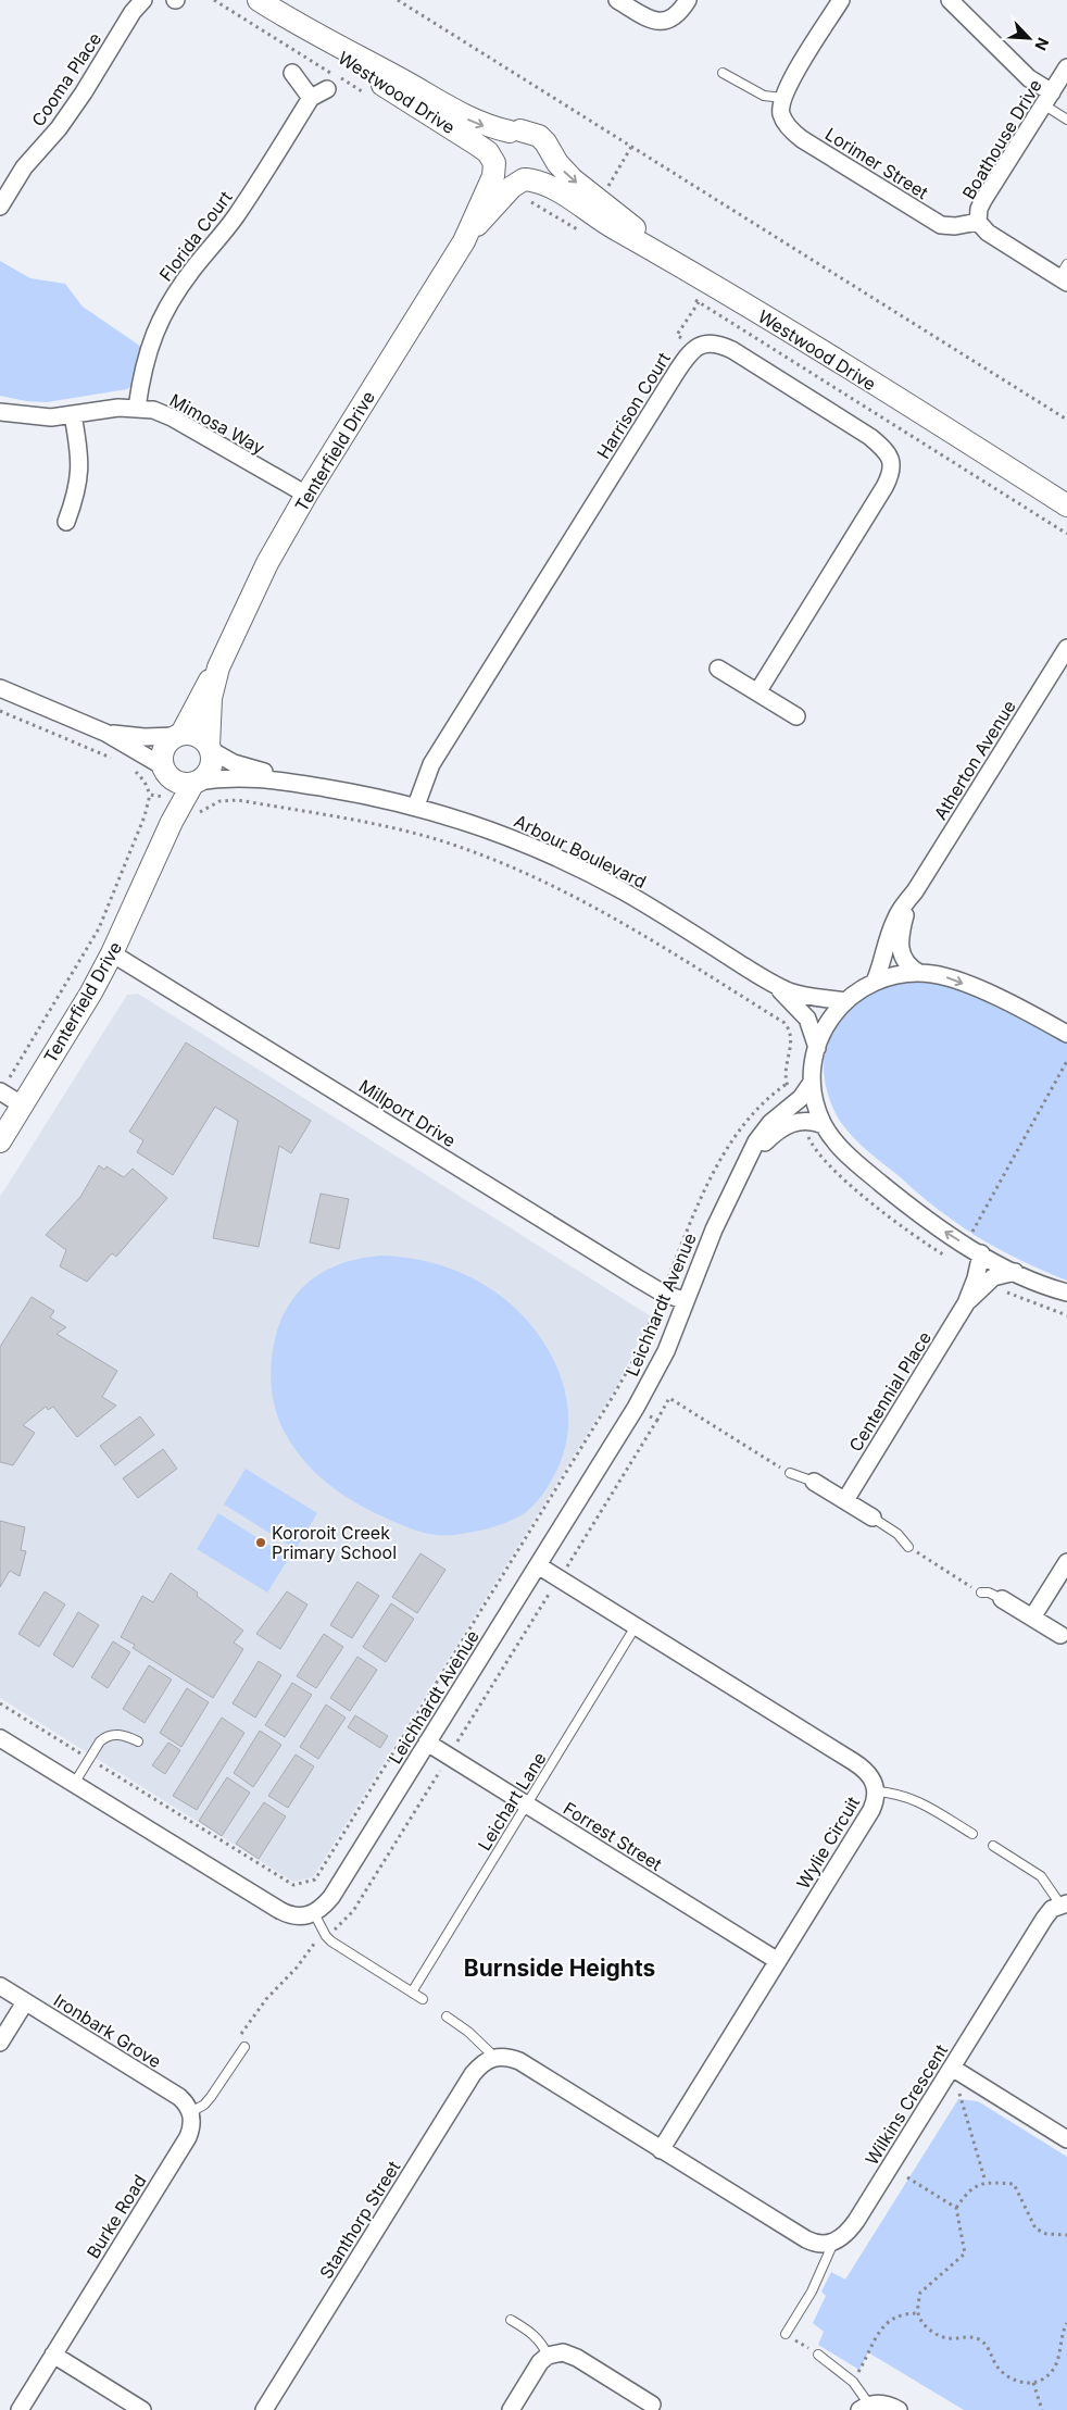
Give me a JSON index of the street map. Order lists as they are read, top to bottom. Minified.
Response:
{"streets":{"street":["Cooma Place","Westwood Drive","Boathouse Drive","Lorimer Street","Florida Court","Harrison Court","Mimosa Way","Tenterfield Drive","Atherton Avenue","Arbour Boulevard","Millport Drive","Leichhardt Avenue","Centennial Place","Forrest Street","Wylie Circuit","Ironbark Grove","Wilkins Crescent","Burke Road","Stanthorp Street"],"lane":["Leichart Lane"]},"crossings":[["Westwood Drive","Tenterfield Drive"],["Boathouse Drive","Lorimer Street"],["Florida Court","Mimosa Way"],["Harrison Court","Arbour Boulevard"],["Mimosa Way","Tenterfield Drive"],["Tenterfield Drive","Millport Drive"],["Millport Drive","Leichhardt Avenue"],["Leichhardt Avenue","Forrest Street"],["Leichhardt Avenue","Wylie Circuit"],["Leichart Lane","Forrest Street"],["Leichart Lane","Wylie Circuit"],["Forrest Street","Wylie Circuit"],["Ironbark Grove","Burke Road"]],"districts":["Burnside Heights"],"places":["Kororoit Creek Primary School"],"north":"bottom right"}
